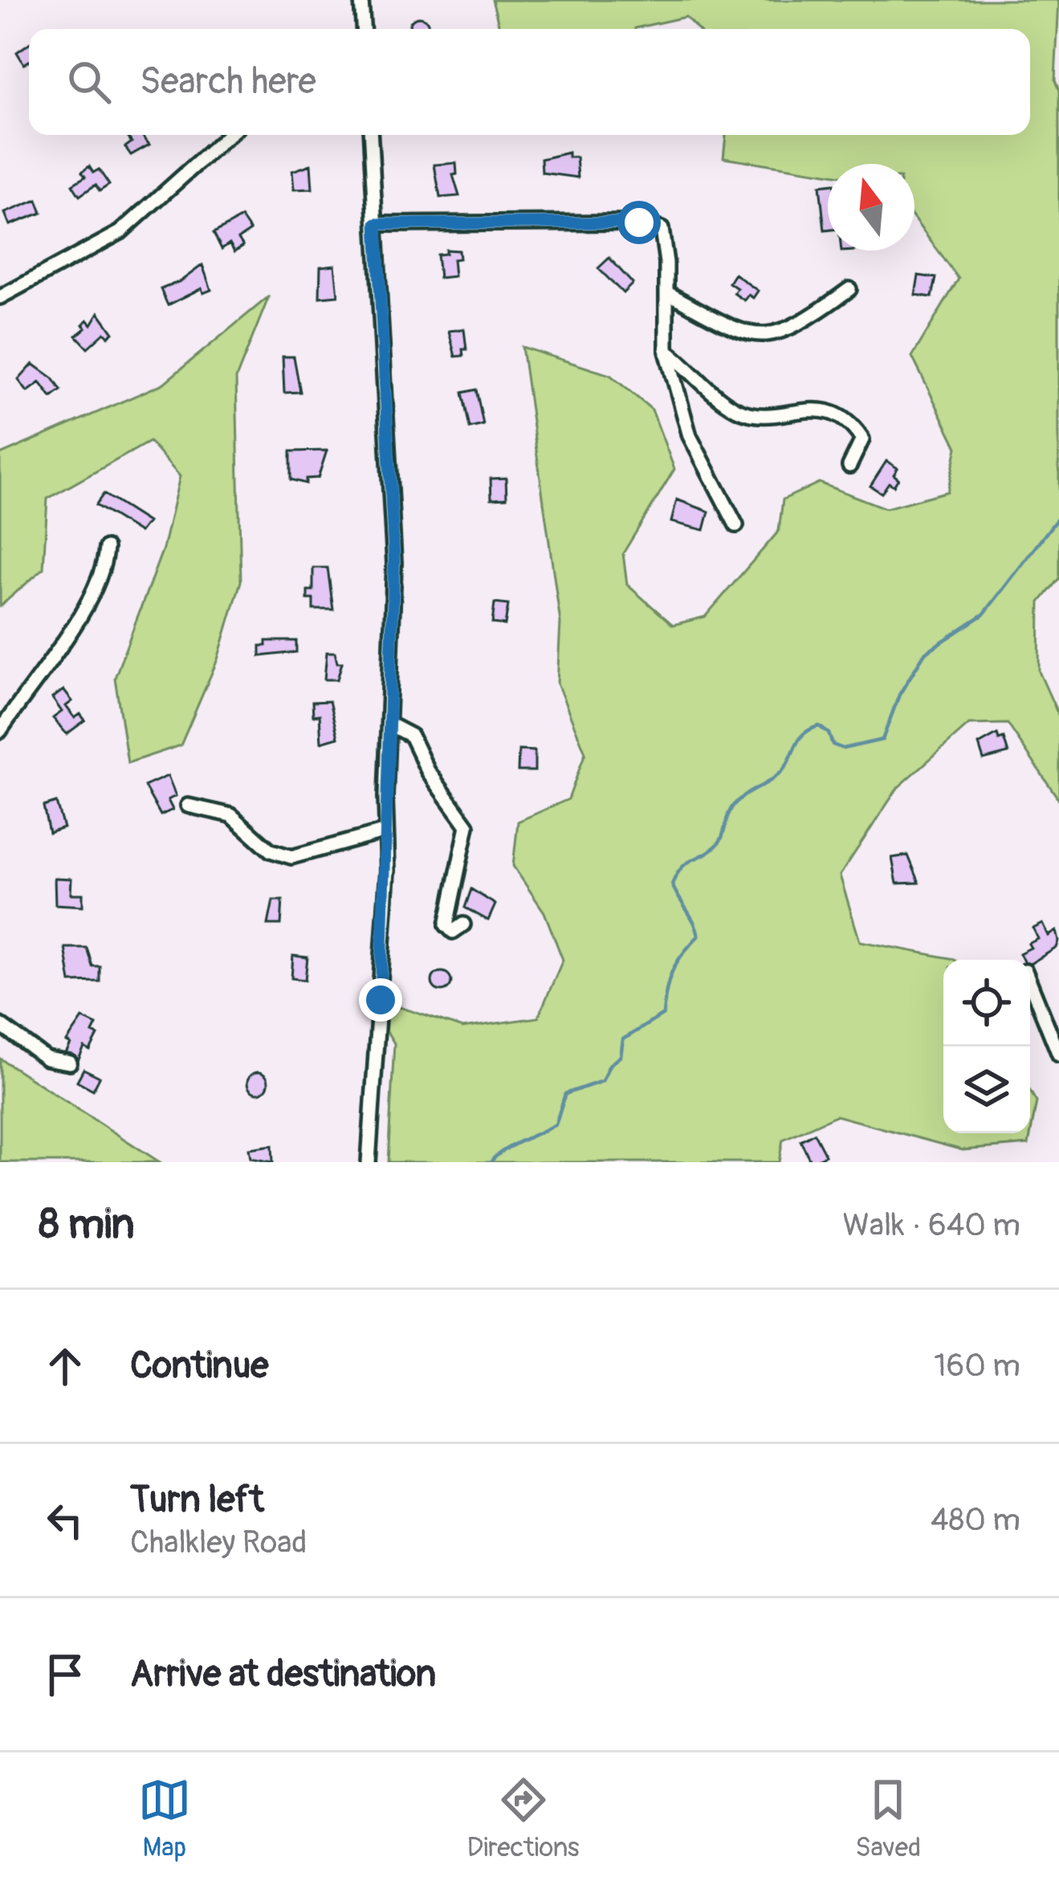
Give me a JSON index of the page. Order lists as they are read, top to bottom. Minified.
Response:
{"north":"top","page":{"search":"Search here","heading":["8 min","Walk · 640 m"],"list":[["Continue","160 m"],["Turn left","Chalkley Road","480 m"],"Arrive at destination"],"nav":["Map","Directions","Saved"]}}
